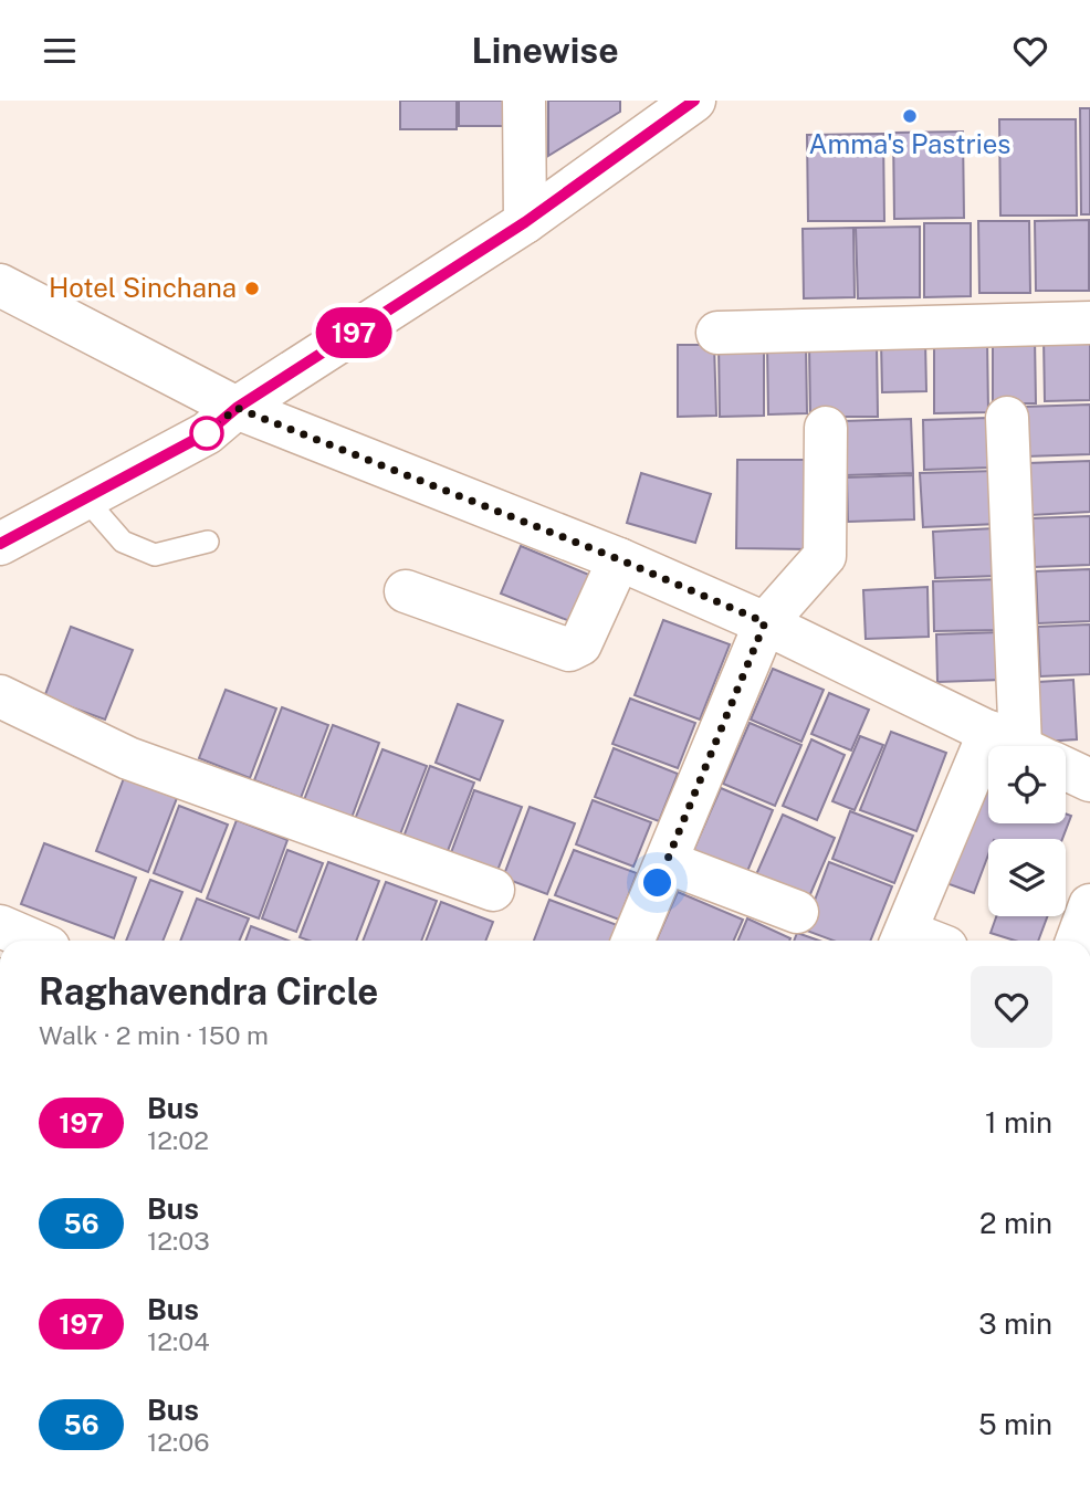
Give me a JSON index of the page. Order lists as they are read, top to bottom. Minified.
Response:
{"places":["Amma's Pastries","Hotel Sinchana"],"lines":["bus line 197"],"page":{"header":"Linewise","on_map":"197","heading":["Raghavendra Circle","Walk · 2 min · 150 m"],"list":[{"mark":"197","name":"Bus","note":"12:02","value":"1 min"},{"mark":"56","name":"Bus","note":"12:03","value":"2 min"},{"mark":"197","name":"Bus","note":"12:04","value":"3 min"},{"mark":"56","name":"Bus","note":"12:06","value":"5 min"}]}}
